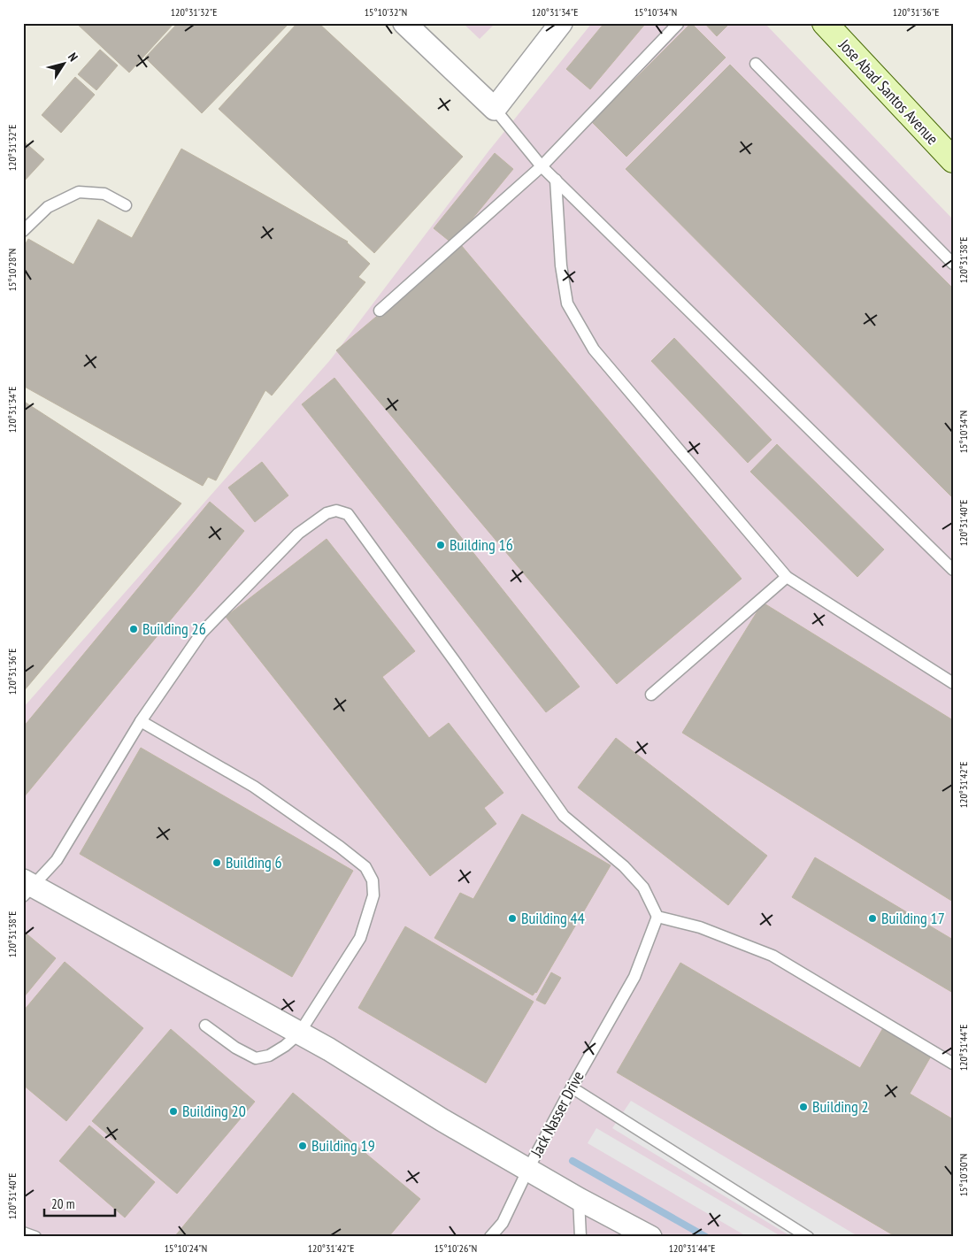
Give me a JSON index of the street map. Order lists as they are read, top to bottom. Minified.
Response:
{"streets":{"main road":["Jose Abad Santos Avenue"],"lane":["Jack Nasser Drive"]},"places":["Building 16","Building 26","Building 6","Building 44","Building 17","Building 2","Building 20","Building 19"],"scale_bar":"20 m","north":"top right","coordinates":["120°31'32\"E","15°10'32\"N","120°31'34\"E","15°10'34\"N","120°31'36\"E","120°31'38\"E","15°10'28\"N","120°31'40\"E","120°31'42\"E","120°31'44\"E","15°10'30\"N","15°10'24\"N","15°10'26\"N"]}
